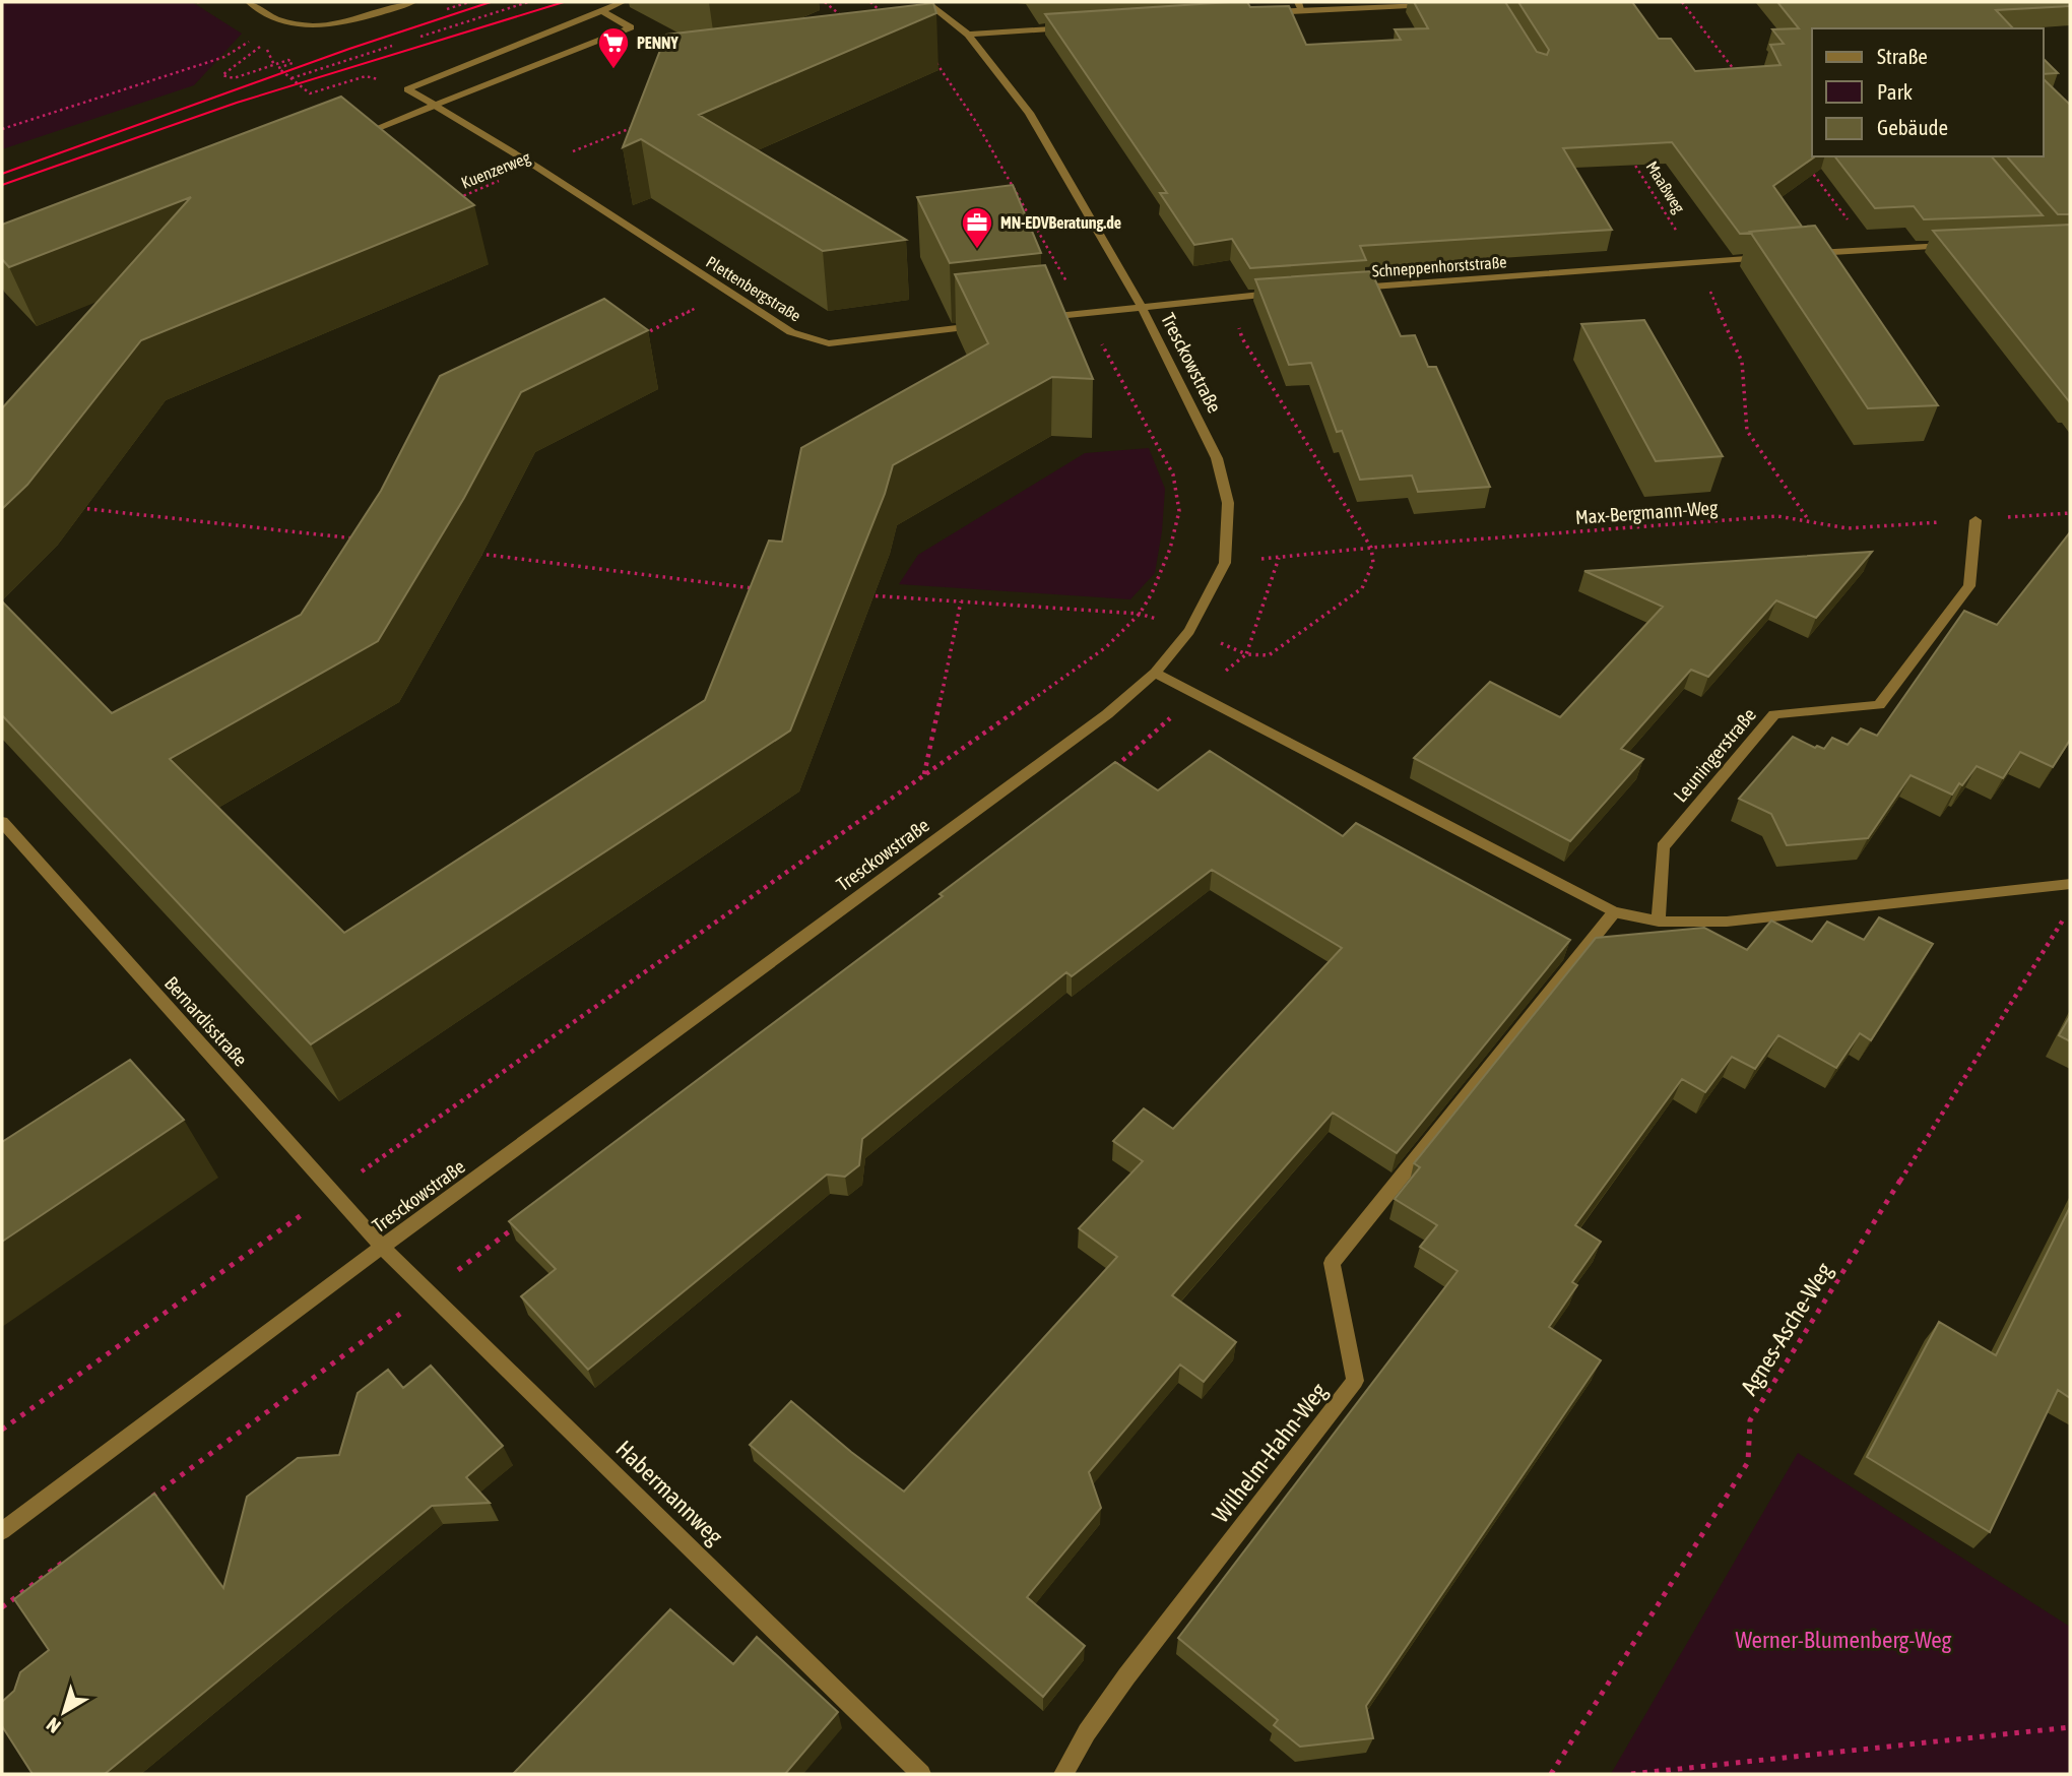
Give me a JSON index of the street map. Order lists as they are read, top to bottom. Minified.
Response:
{"streets":{"street":["Schneppenhorststraße","Plettenbergstraße","Tresckowstraße","Leuningerstraße","Bernardisstraße","Wilhelm-Hahn-Weg","Habermannweg"],"path":["Kuenzerweg","Maaßweg","Max-Bergmann-Weg","Agnes-Asche-Weg"]},"crossings":[["Kuenzerweg","Plettenbergstraße"],["Maaßweg","Schneppenhorststraße"],["Tresckowstraße","Max-Bergmann-Weg"],["Tresckowstraße","Bernardisstraße"],["Tresckowstraße","Habermannweg"],["Max-Bergmann-Weg","Leuningerstraße"],["Bernardisstraße","Habermannweg"]],"parks":["Werner-Blumenberg-Weg"],"places":{"supermarket":["PENNY"],"office":["MN-EDVBeratung.de"]},"legend":["Straße","Park","Gebäude"],"north":"bottom left"}
